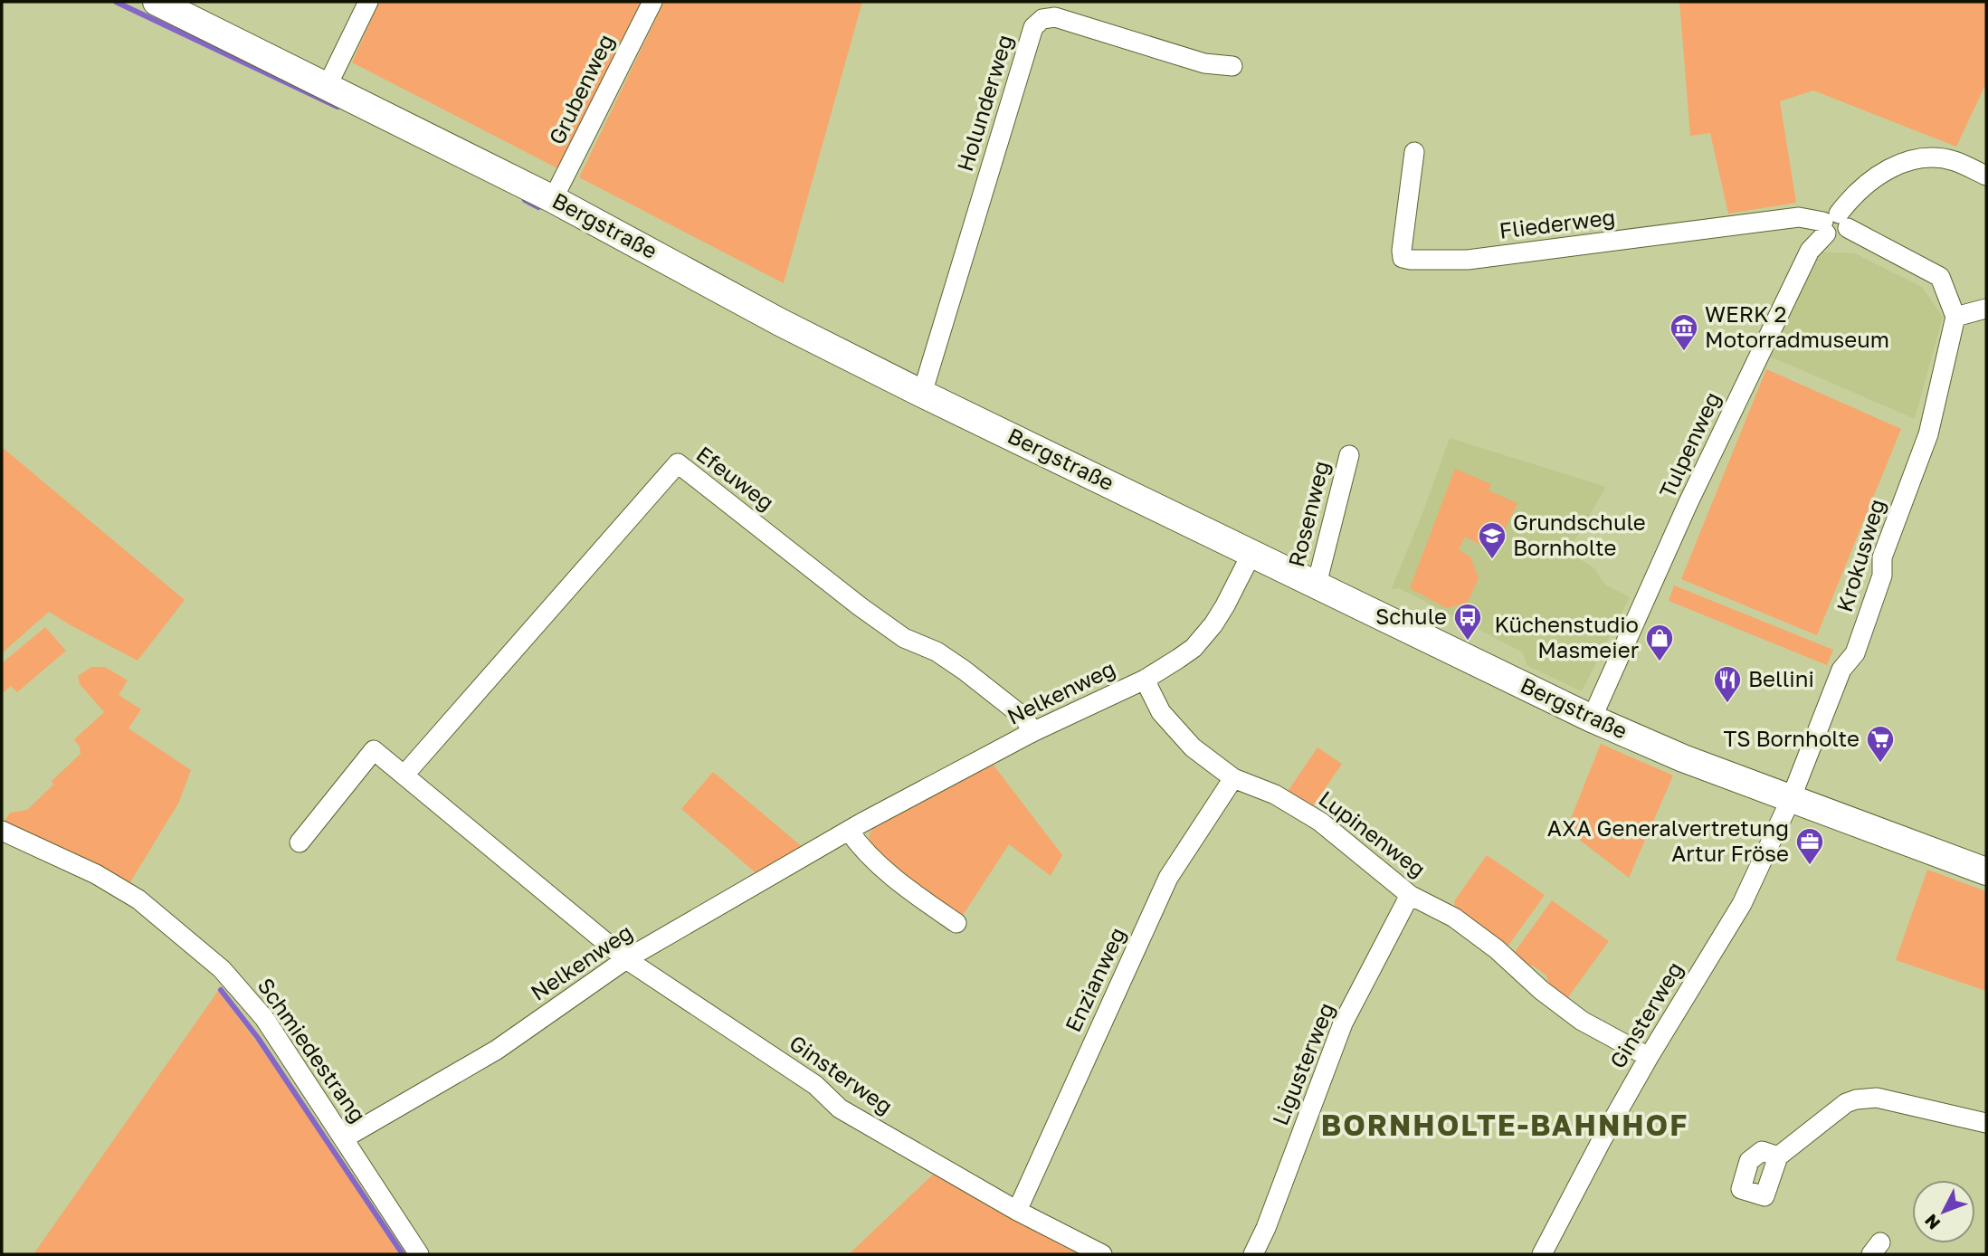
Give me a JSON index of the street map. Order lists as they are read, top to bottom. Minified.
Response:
{"streets":{"street":["Grubenweg","Holunderweg","Fliederweg","Bergstraße","Tulpenweg","Efeuweg","Rosenweg","Krokusweg","Nelkenweg","Lupinenweg","Enzianweg","Ginsterweg","Schmiedestrang","Ligusterweg"]},"crossings":[["Grubenweg","Bergstraße"],["Holunderweg","Bergstraße"],["Fliederweg","Tulpenweg"],["Bergstraße","Tulpenweg"],["Bergstraße","Rosenweg"],["Bergstraße","Krokusweg"],["Bergstraße","Nelkenweg"],["Bergstraße","Ginsterweg"],["Efeuweg","Nelkenweg"],["Krokusweg","Ginsterweg"],["Nelkenweg","Lupinenweg"],["Nelkenweg","Ginsterweg"],["Nelkenweg","Schmiedestrang"],["Lupinenweg","Enzianweg"],["Lupinenweg","Ginsterweg"],["Lupinenweg","Ligusterweg"],["Enzianweg","Ginsterweg"]],"districts":["BORNHOLTE-BAHNHOF"],"places":{"museum":["WERK 2 Motorradmuseum"],"school or university":["Grundschule Bornholte"],"bus stop":["Schule"],"shop":["Küchenstudio Masmeier"],"restaurant":["Bellini"],"supermarket":["TS Bornholte"],"office":["AXA Generalvertretung Artur Fröse"]},"north":"bottom left"}
